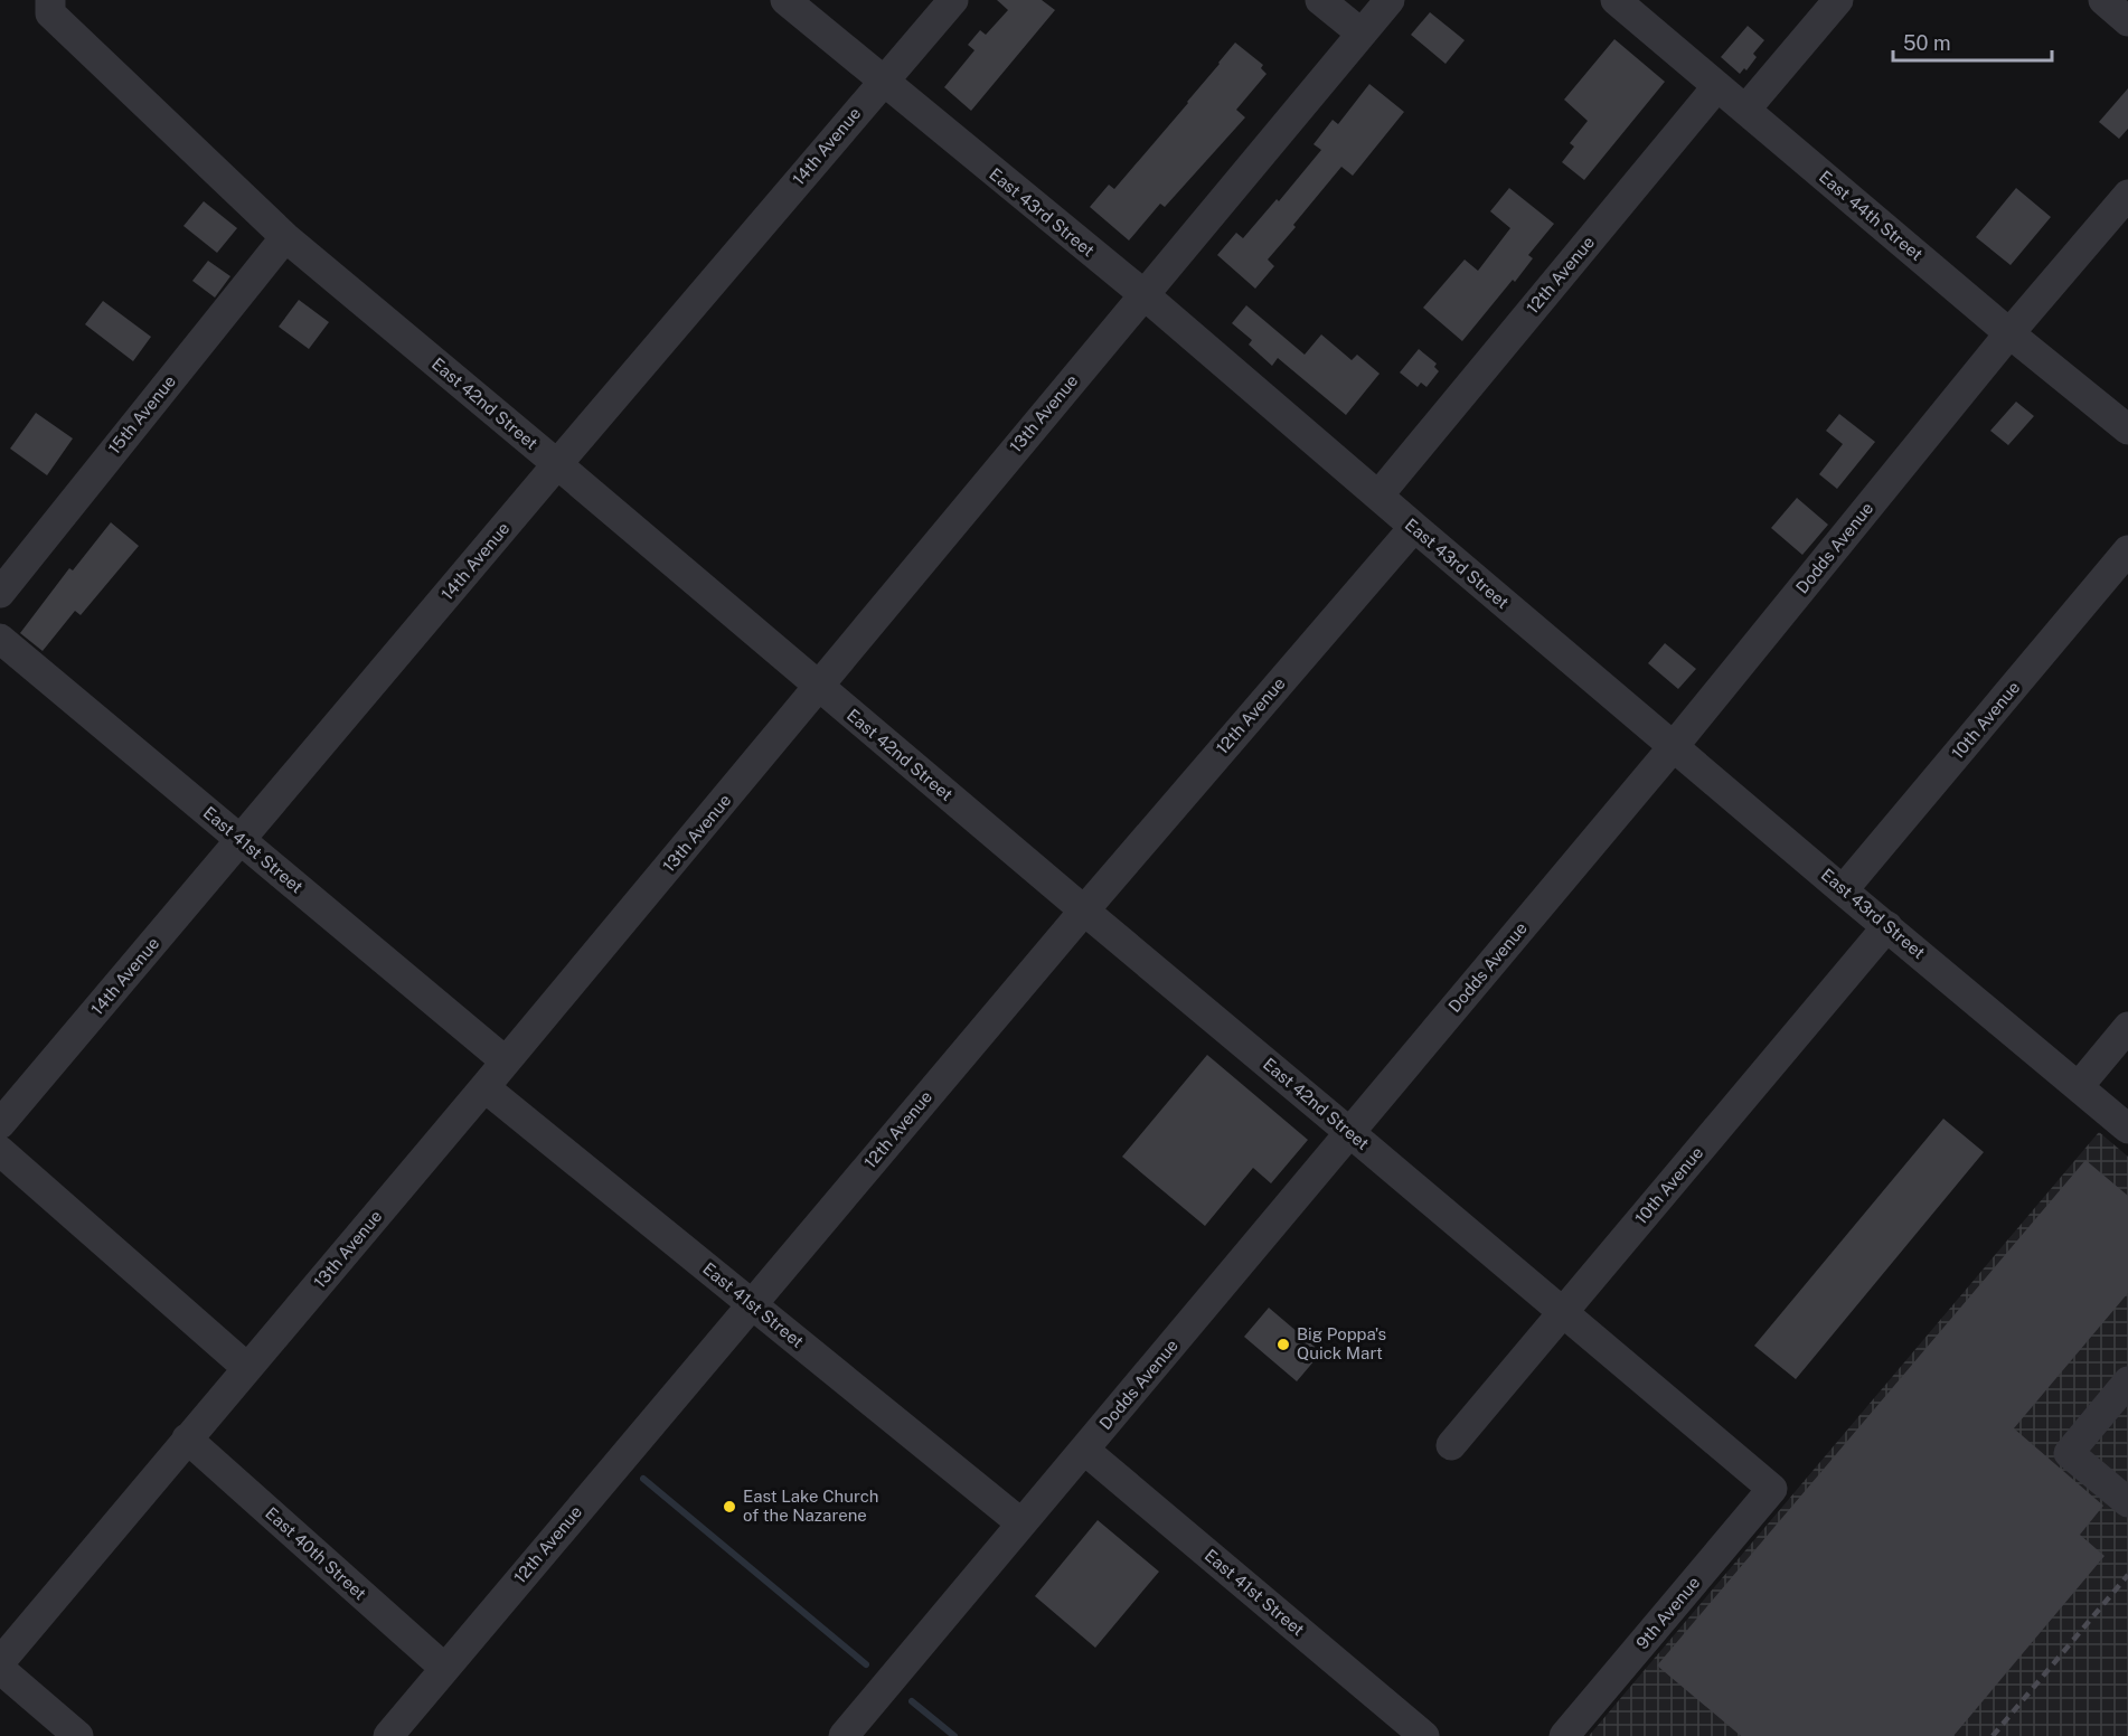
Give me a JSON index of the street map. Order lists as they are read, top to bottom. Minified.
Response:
{"streets":{"street":["14th Avenue","East 43rd Street","East 44th Street","12th Avenue","East 42nd Street","13th Avenue","15th Avenue","Dodds Avenue","10th Avenue","East 41st Street","East 40th Street","9th Avenue"]},"crossings":[["14th Avenue","East 43rd Street"],["14th Avenue","East 42nd Street"],["14th Avenue","East 41st Street"],["East 43rd Street","12th Avenue"],["East 43rd Street","13th Avenue"],["East 43rd Street","Dodds Avenue"],["East 43rd Street","10th Avenue"],["East 44th Street","12th Avenue"],["East 44th Street","Dodds Avenue"],["12th Avenue","East 42nd Street"],["12th Avenue","East 41st Street"],["12th Avenue","East 40th Street"],["East 42nd Street","13th Avenue"],["East 42nd Street","15th Avenue"],["East 42nd Street","Dodds Avenue"],["East 42nd Street","10th Avenue"],["East 42nd Street","9th Avenue"],["13th Avenue","East 41st Street"],["13th Avenue","East 40th Street"],["Dodds Avenue","East 41st Street"]],"places":["Big Poppa's Quick Mart","East Lake Church of the Nazarene"],"scale_bar":"50 m"}
